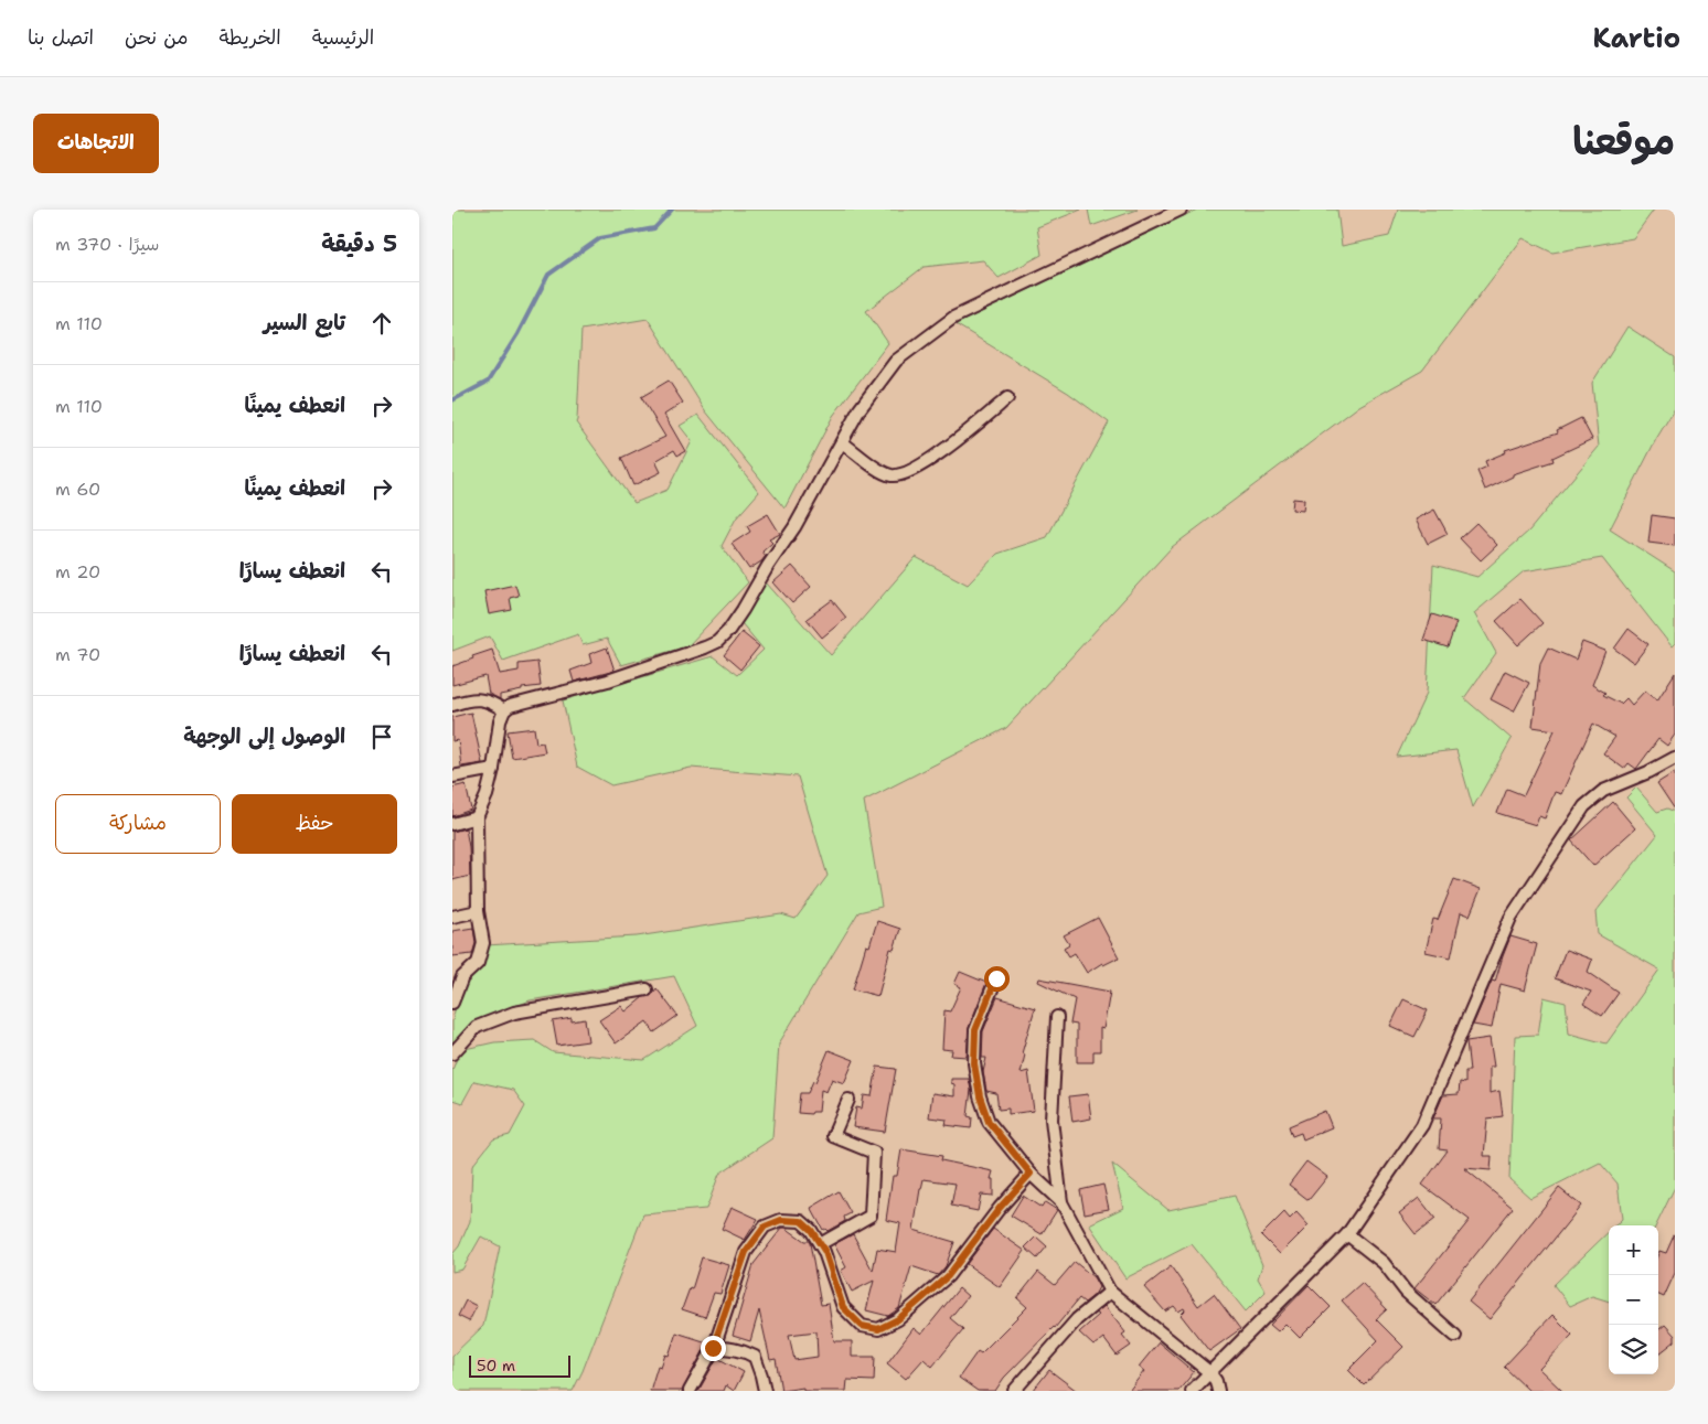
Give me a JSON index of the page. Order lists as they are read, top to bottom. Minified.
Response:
{"scale_bar":"50 m","page":{"header":"Kartio","nav":["الرئيسية","الخريطة","من نحن","اتصل بنا"],"title":"موقعنا","buttons":["الاتجاهات",["حفظ","مشاركة"]],"heading":["5 دقيقة","سيرًا · 370 m"],"list":[["تابع السير","110 m"],["انعطف يمينًا","110 m"],["انعطف يمينًا","60 m"],["انعطف يسارًا","20 m"],["انعطف يسارًا","70 m"],"الوصول إلى الوجهة"],"map_buttons":["+","−"],"scale":"50 m"}}
